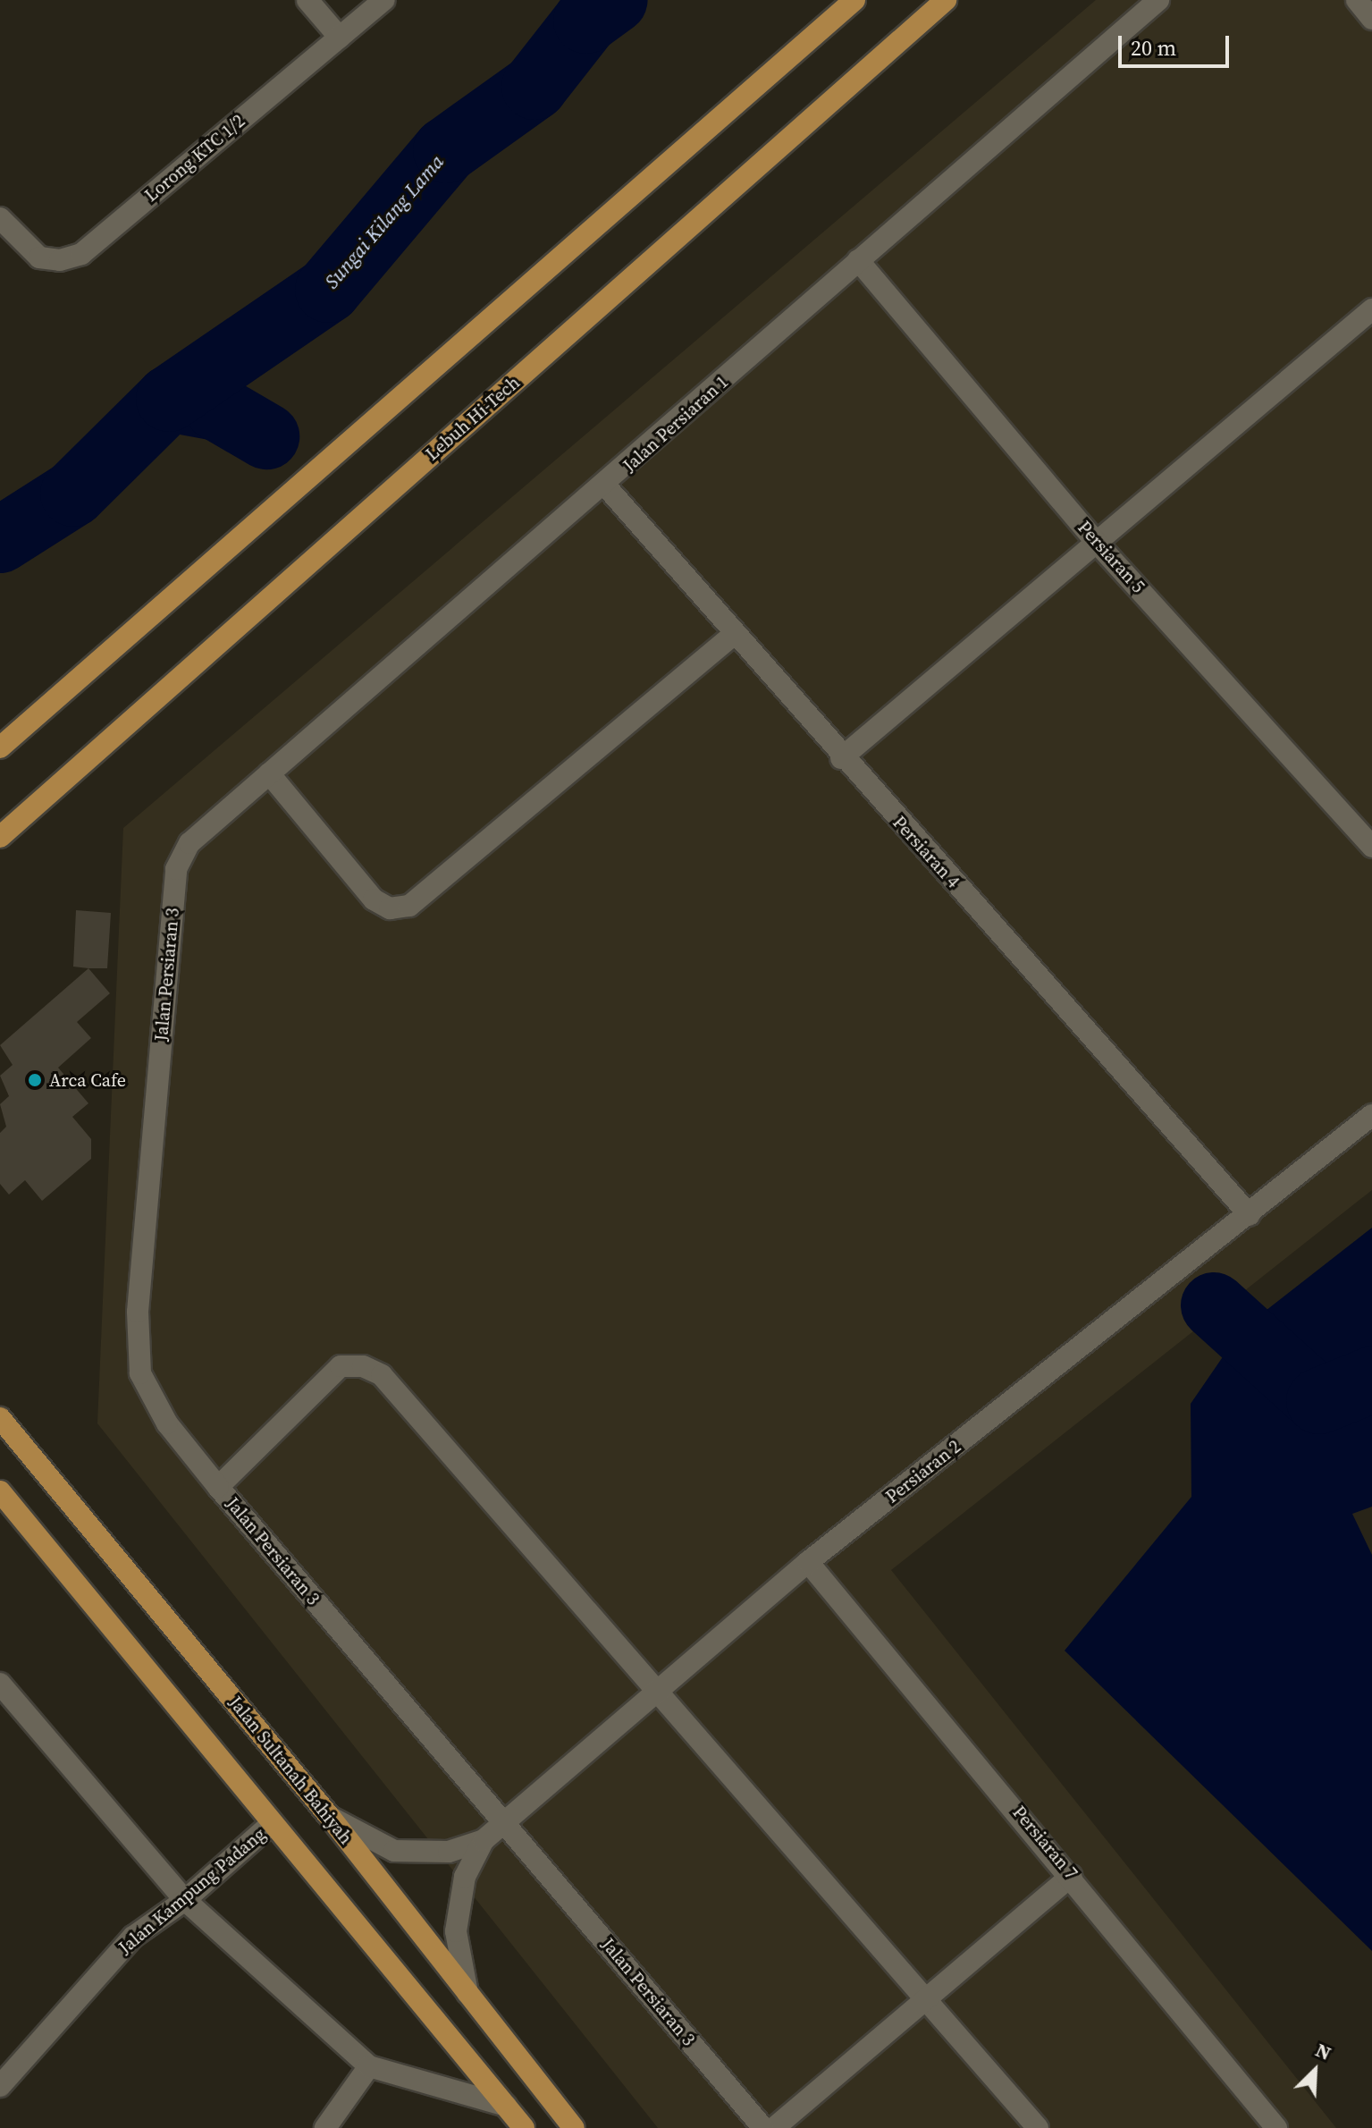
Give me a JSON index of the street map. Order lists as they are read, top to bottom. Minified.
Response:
{"streets":{"main road":["Lebuh Hi-Tech","Jalan Sultanah Bahiyah"],"street":["Lorong KTC 1/2","Jalan Persiaran 1","Persiaran 5","Persiaran 4","Jalan Persiaran 3","Persiaran 2","Persiaran 7","Jalan Kampung Padang"]},"crossings":[["Jalan Persiaran 1","Persiaran 5"],["Jalan Persiaran 1","Persiaran 4"],["Jalan Persiaran 1","Jalan Persiaran 3"],["Persiaran 4","Persiaran 2"],["Jalan Persiaran 3","Persiaran 2"],["Persiaran 2","Persiaran 7"]],"water":["Sungai Kilang Lama"],"places":["Arca Cafe"],"scale_bar":"20 m","north":"top right"}
